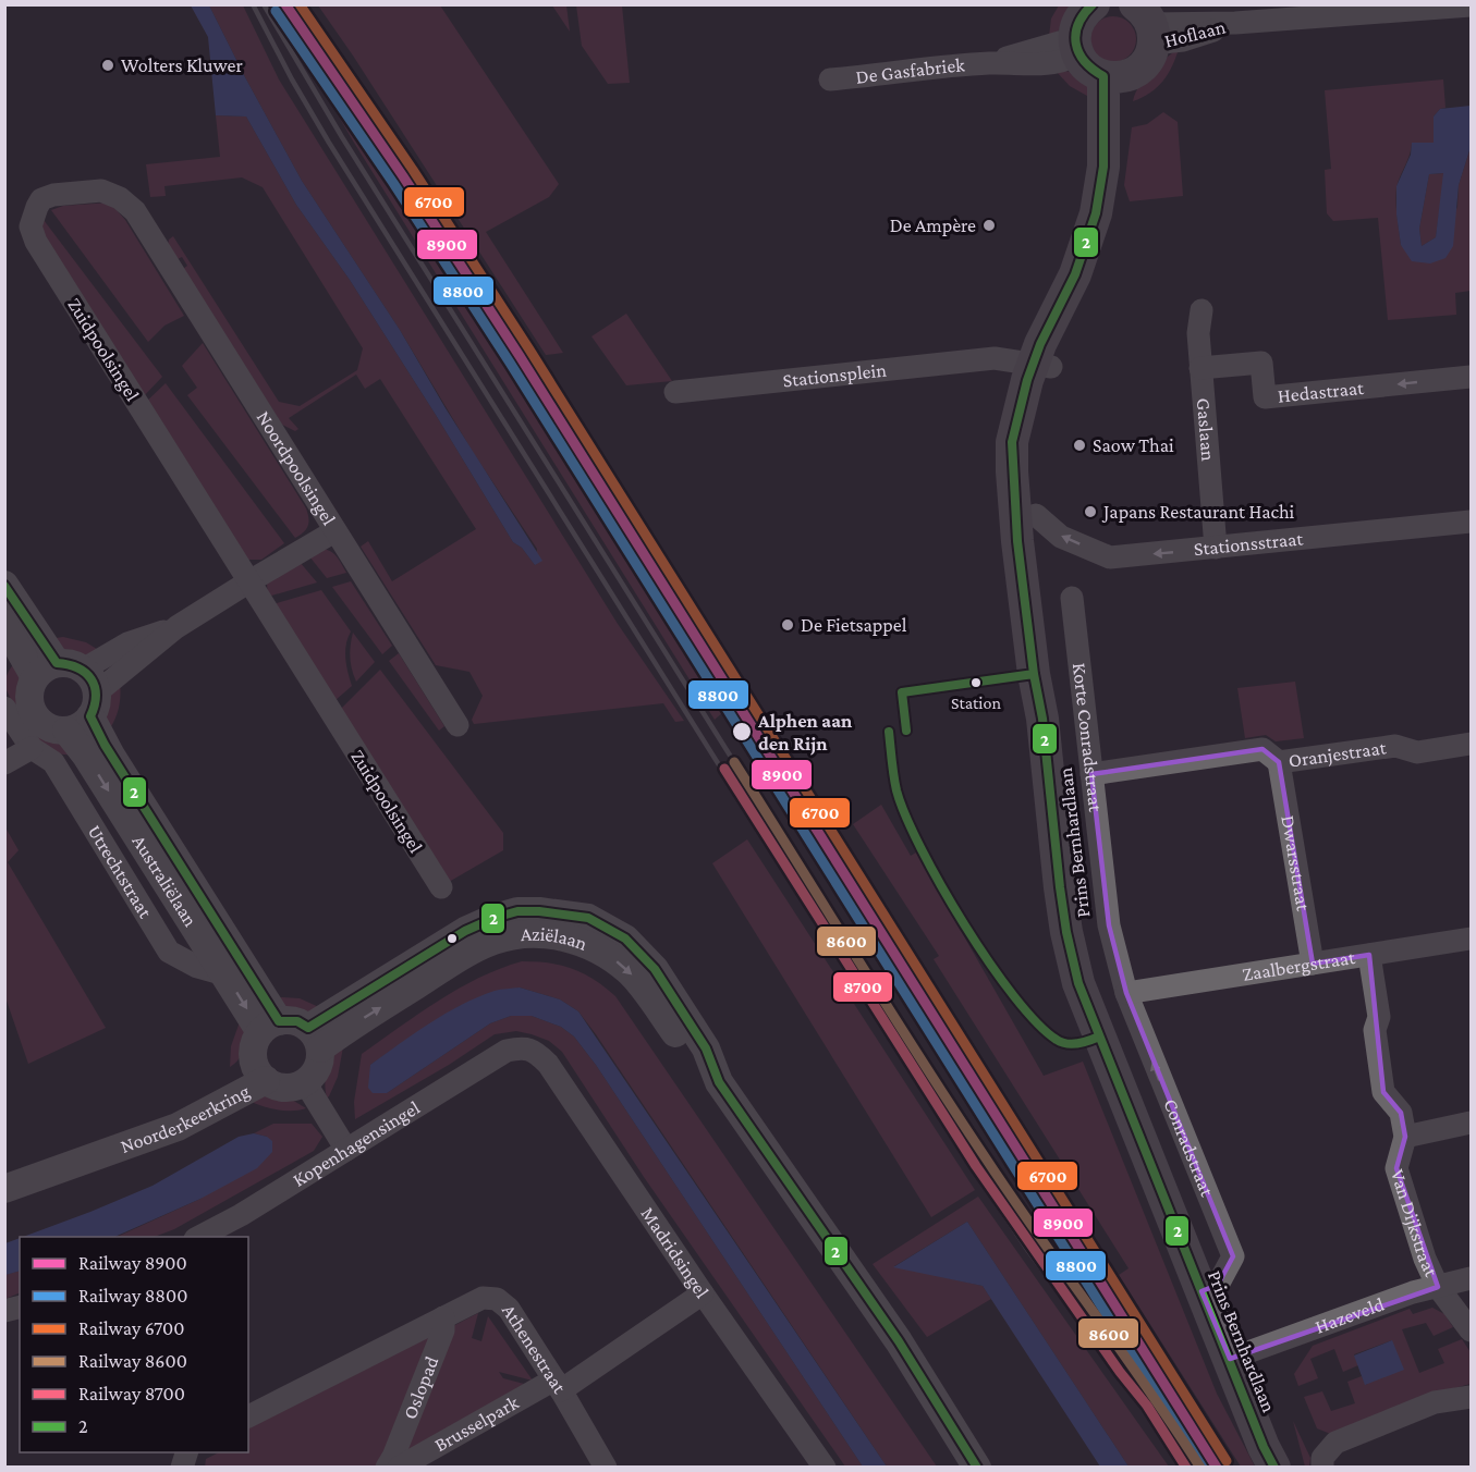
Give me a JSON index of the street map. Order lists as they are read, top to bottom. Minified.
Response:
{"streets":{"main road":["Prins Bernhardlaan"],"street":["Hoflaan","De Gasfabriek","Zuidpoolsingel","Stationsplein","Hedastraat","Gaslaan","Noordpoolsingel","Stationsstraat","Korte Conradstraat","Oranjestraat","Dwarsstraat","Utrechtstraat","Australiëlaan","Aziëlaan","Zaalbergstraat","Noorderkeerkring","Kopenhagensingel","Conradstraat","Van Dijkstraat","Madridsingel","Hazeveld","Athenestraat","Oslopad","Brusselpark"]},"crossings":[["Zuidpoolsingel","Noordpoolsingel"],["Stationsplein","Prins Bernhardlaan"],["Hedastraat","Gaslaan"],["Gaslaan","Stationsstraat"],["Stationsstraat","Prins Bernhardlaan"],["Korte Conradstraat","Oranjestraat"],["Korte Conradstraat","Zaalbergstraat"],["Korte Conradstraat","Conradstraat"],["Oranjestraat","Dwarsstraat"],["Prins Bernhardlaan","Conradstraat"],["Prins Bernhardlaan","Hazeveld"],["Dwarsstraat","Zaalbergstraat"],["Utrechtstraat","Australiëlaan"],["Australiëlaan","Aziëlaan"],["Australiëlaan","Noorderkeerkring"],["Aziëlaan","Noorderkeerkring"],["Zaalbergstraat","Conradstraat"],["Kopenhagensingel","Madridsingel"],["Van Dijkstraat","Hazeveld"],["Madridsingel","Athenestraat"],["Athenestraat","Oslopad"],["Athenestraat","Brusselpark"],["Oslopad","Brusselpark"]],"one_way":["Hedastraat","Stationsstraat","Conradstraat"],"places":["Wolters Kluwer","De Ampère","Saow Thai","Japans Restaurant Hachi","De Fietsappel","Station","Alphen aan den Rijn"],"lines":["rail line 8900","rail line 6700","transit line 2","rail line 8800","rail line 8600","rail line 8700"],"legend":["Railway 8900","Railway 8800","Railway 6700","Railway 8600","Railway 8700","2"]}
